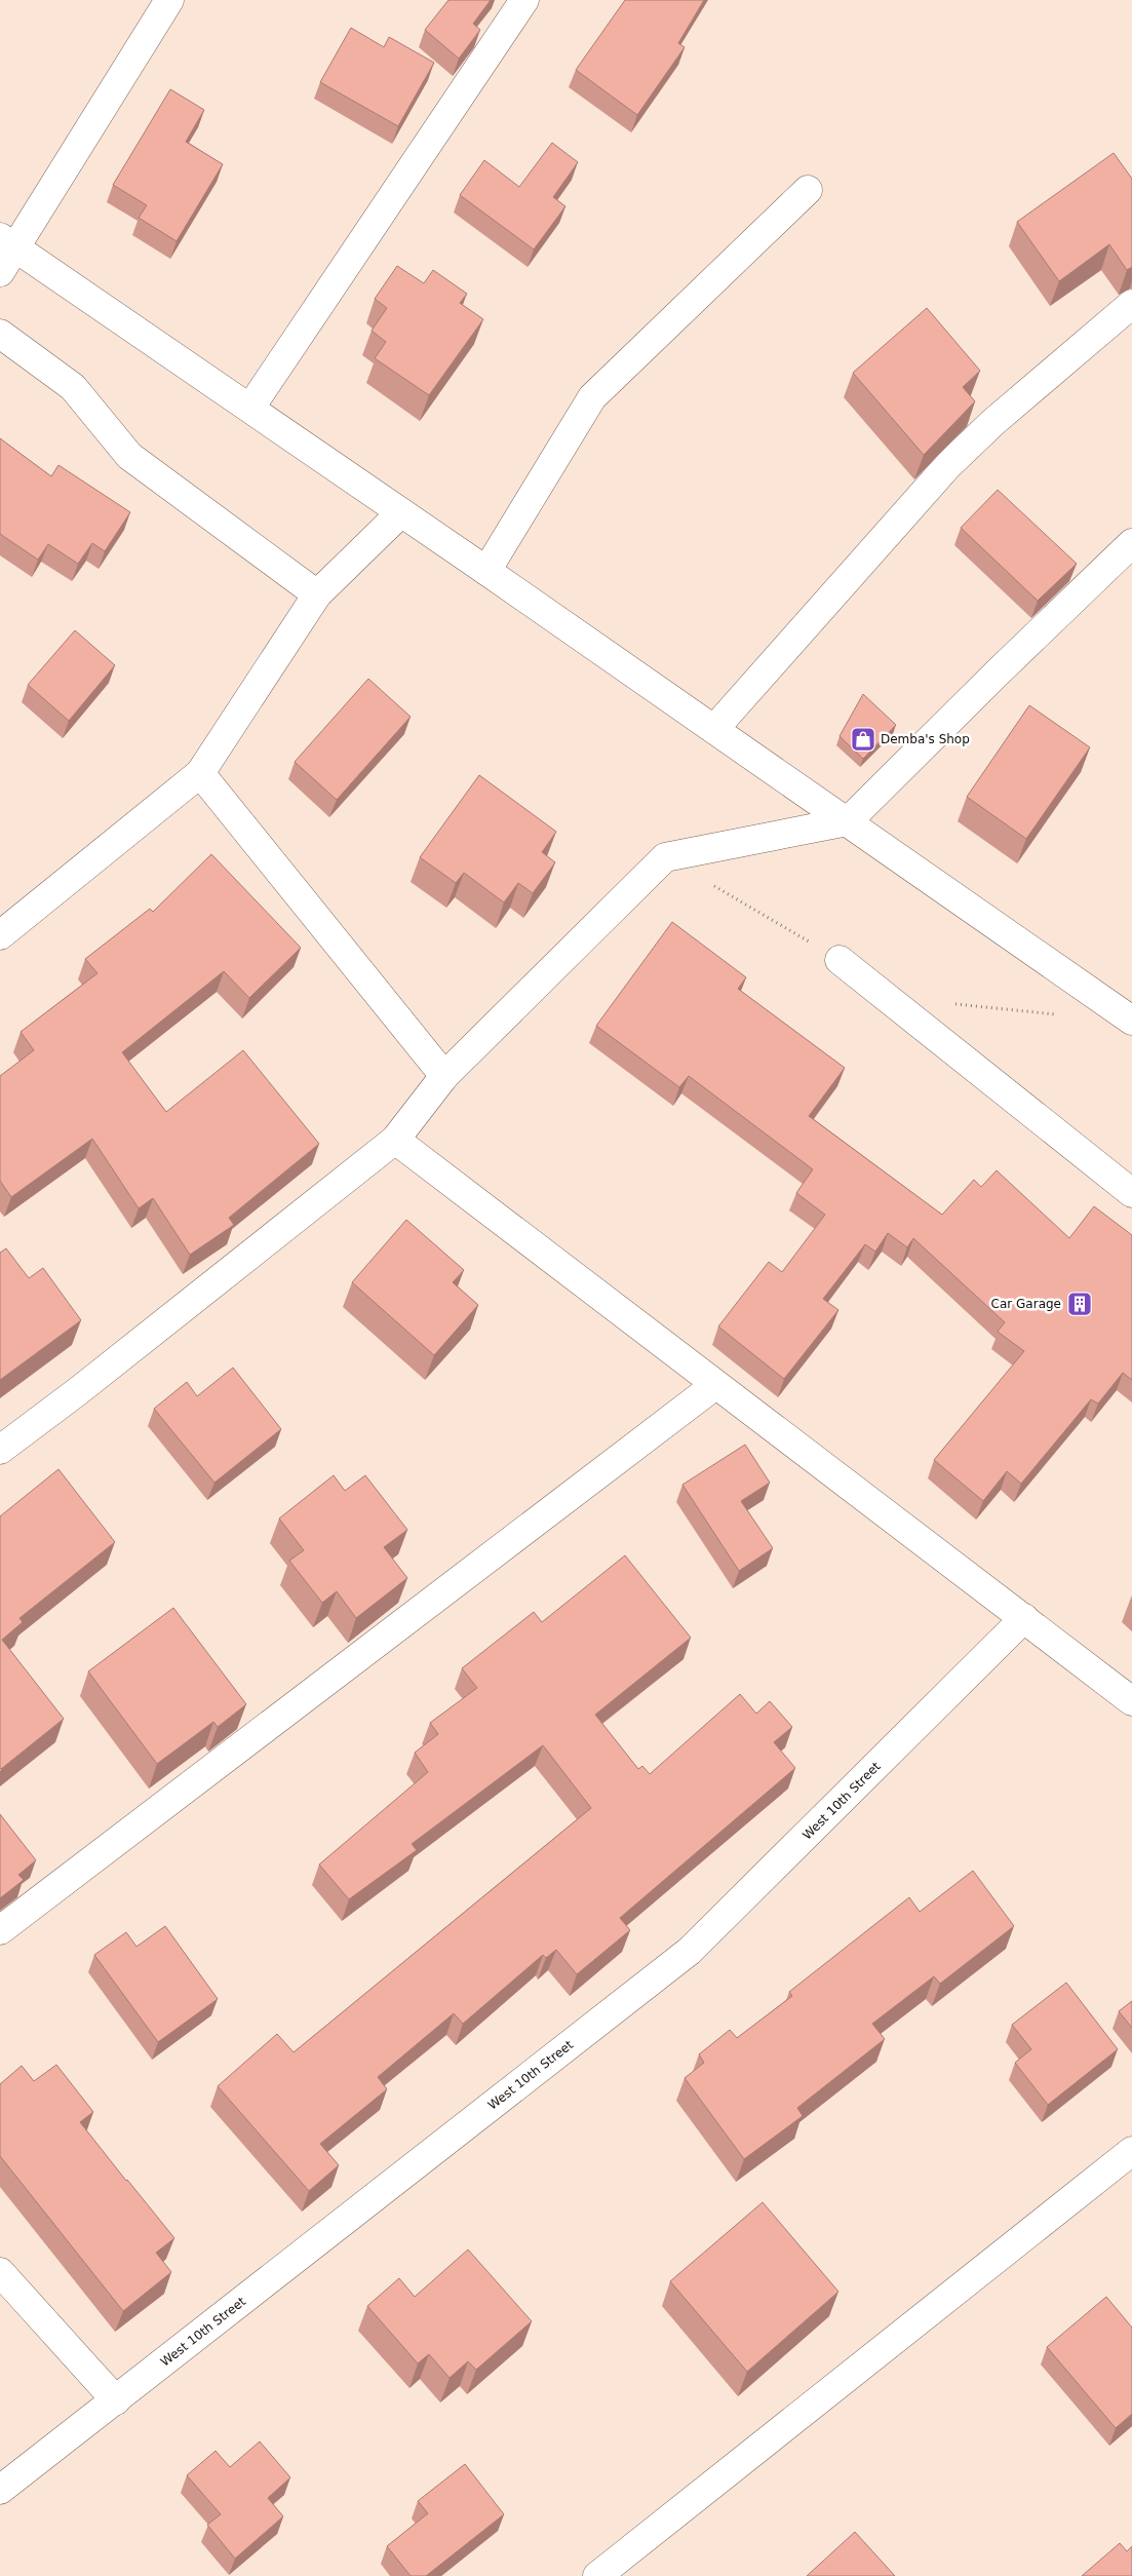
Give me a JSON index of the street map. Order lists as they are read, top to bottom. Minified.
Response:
{"streets":{"street":["West 10th Street"]},"places":{"shop":["Demba's Shop"],"building":["Car Garage"]}}
